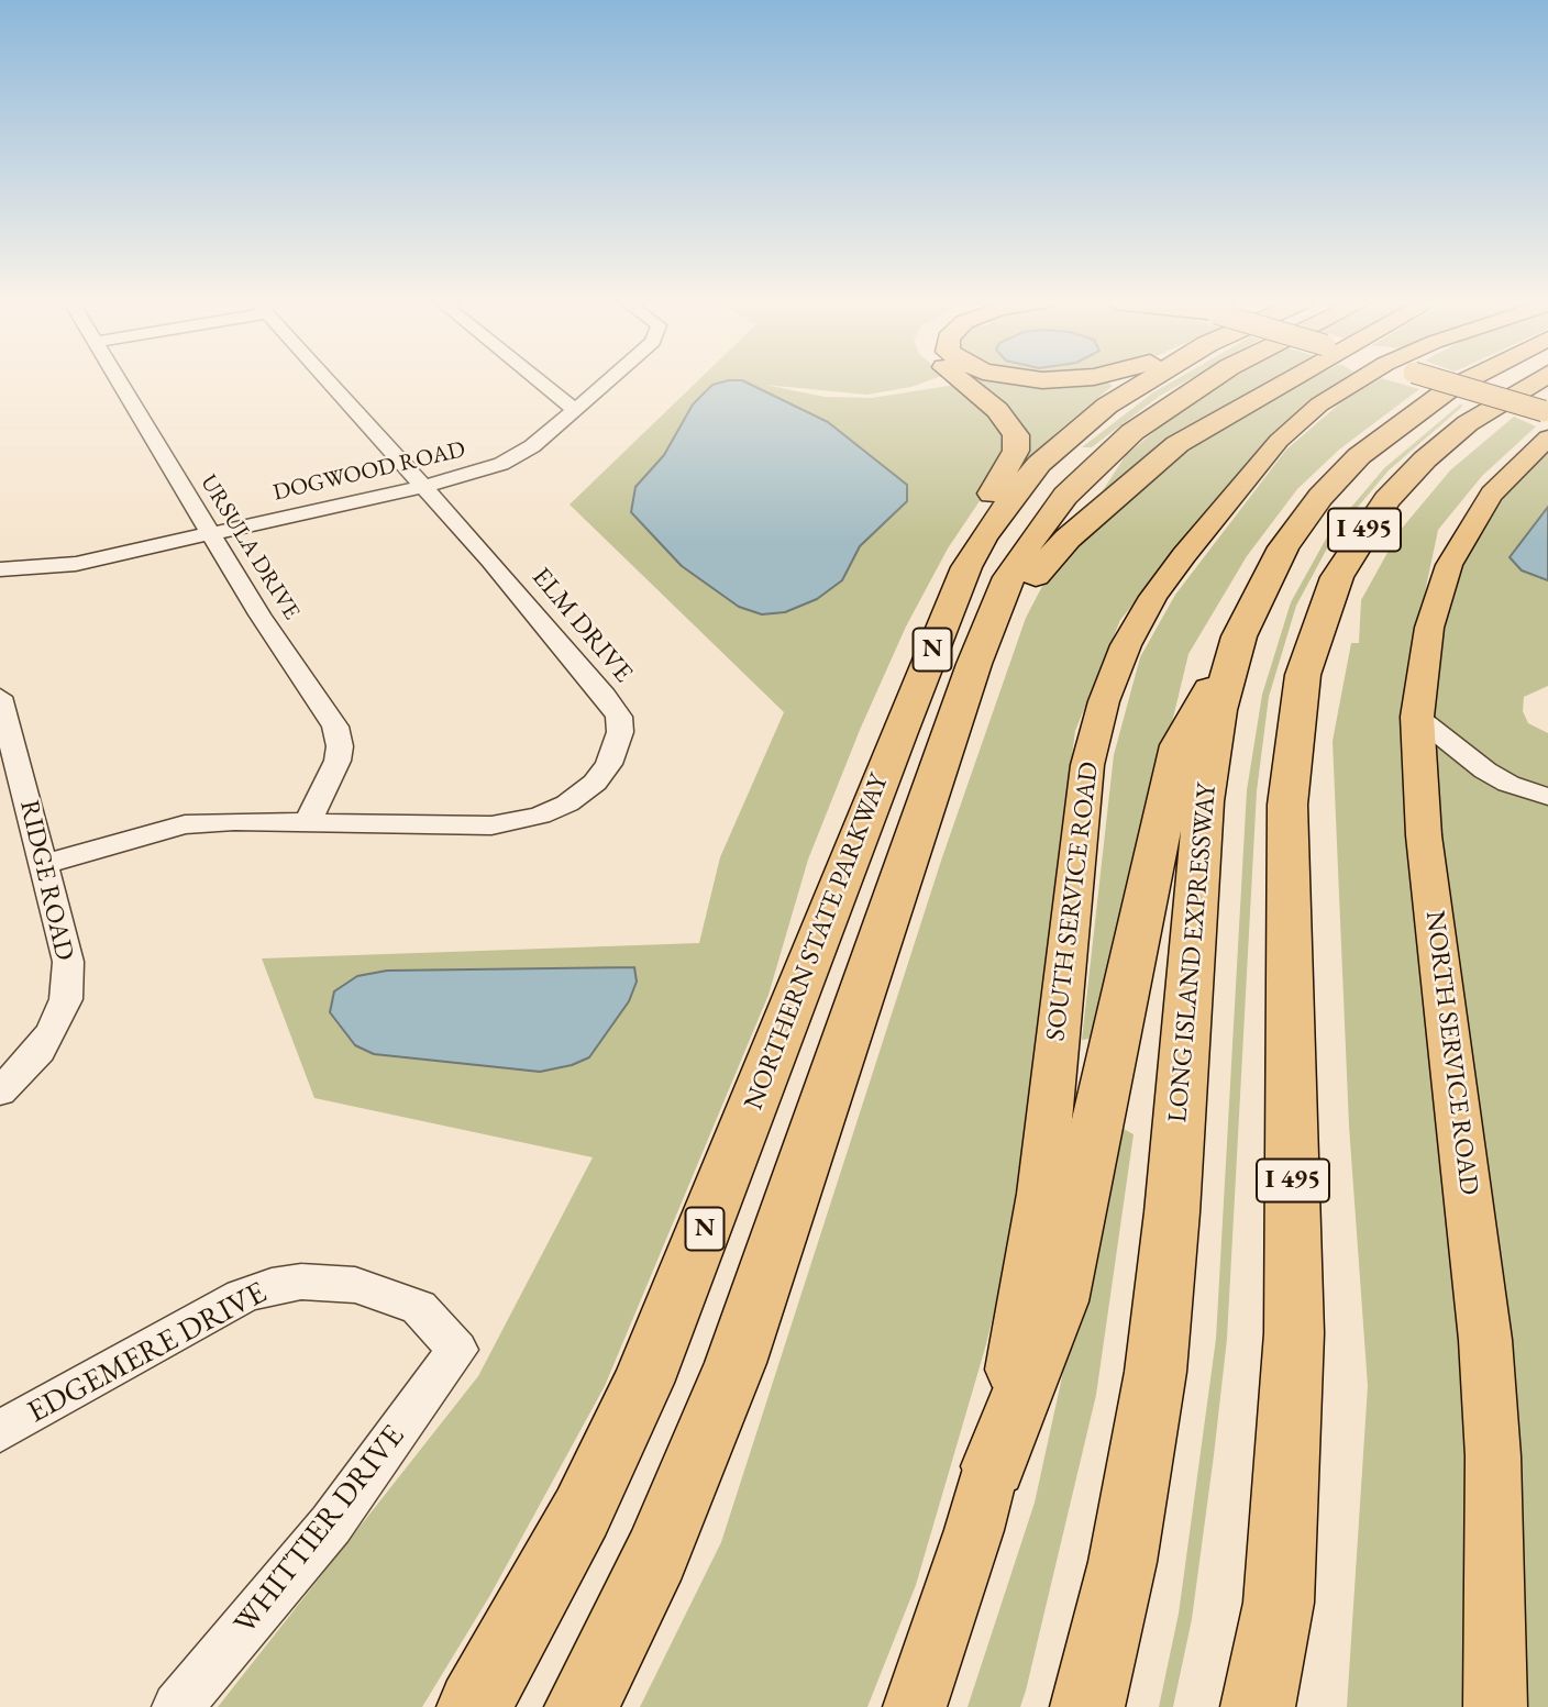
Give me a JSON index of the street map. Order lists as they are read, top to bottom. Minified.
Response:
{"streets":{"highway":["I 495","N","NORTHERN STATE PARKWAY","LONG ISLAND EXPRESSWAY"],"main road":["SOUTH SERVICE ROAD","NORTH SERVICE ROAD"],"street":["DOGWOOD ROAD","URSULA DRIVE","ELM DRIVE","RIDGE ROAD","EDGEMERE DRIVE","WHITTIER DRIVE"]},"crossings":[["DOGWOOD ROAD","URSULA DRIVE"],["DOGWOOD ROAD","ELM DRIVE"],["URSULA DRIVE","ELM DRIVE"],["ELM DRIVE","RIDGE ROAD"],["EDGEMERE DRIVE","WHITTIER DRIVE"]]}
